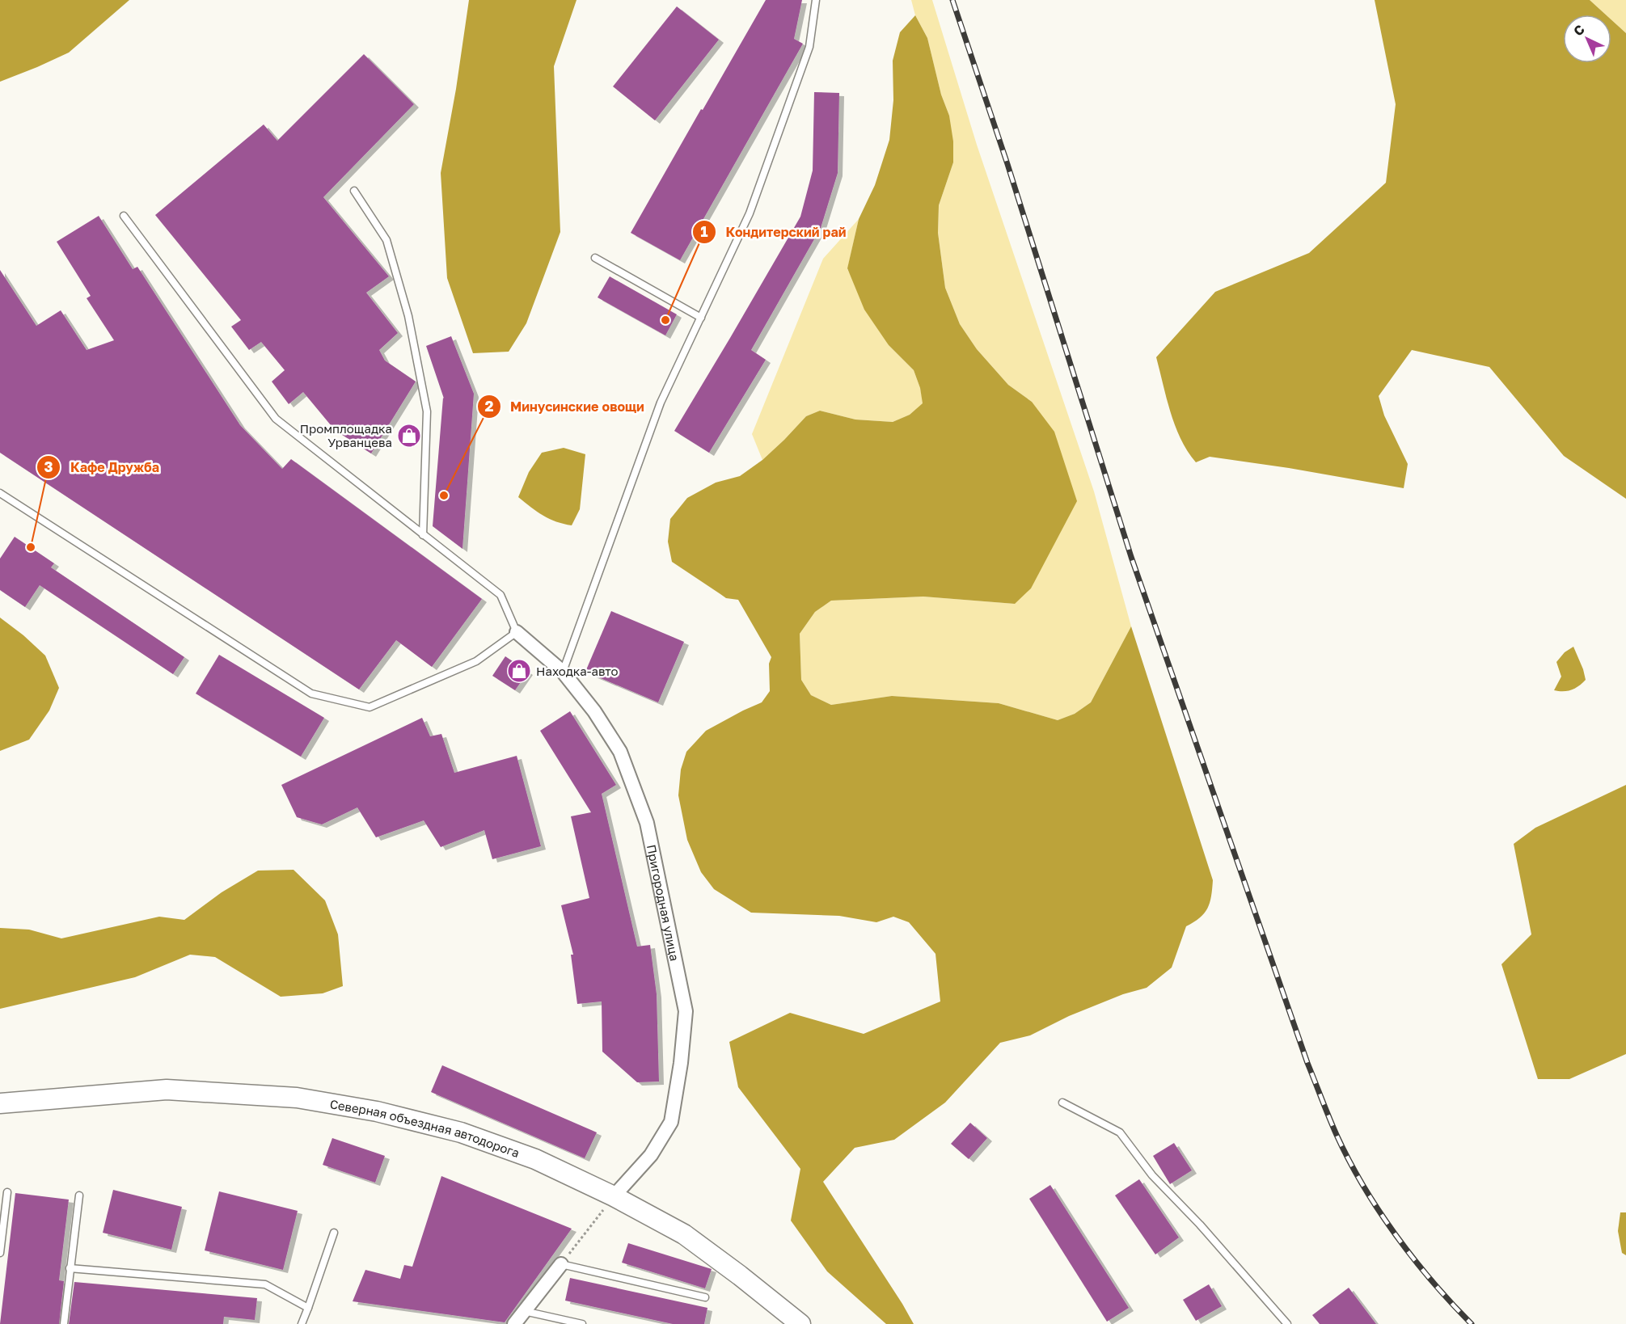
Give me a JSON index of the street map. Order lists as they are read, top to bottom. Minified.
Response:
{"streets":{"street":["Пригородная улица","Северная объездная автодорога"]},"crossings":[["Пригородная улица","Северная объездная автодорога"]],"places":{"other":["Кондитерский рай","Минусинские овощи","Кафе Дружба"],"shop":["Промплощадка Урванцева","Находка-авто"]},"north":"top left"}
